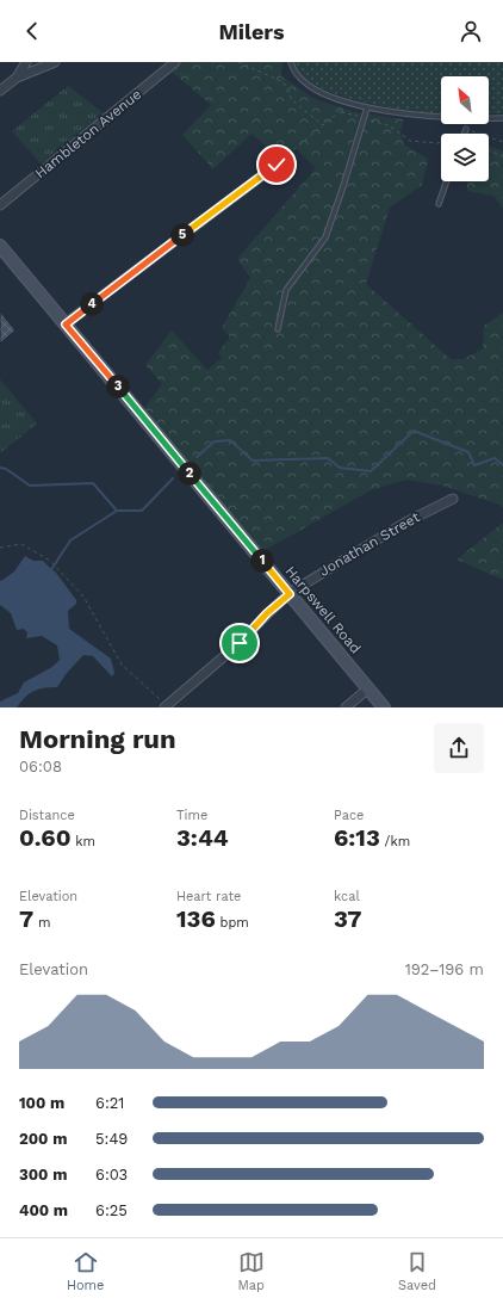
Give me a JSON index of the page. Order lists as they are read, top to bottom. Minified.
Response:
{"streets":{"main road":["Harpswell Road"],"street":["Hambleton Avenue","Jonathan Street"]},"crossings":[["Jonathan Street","Harpswell Road"]],"north":"top left","page":{"header":"Milers","pins":["5","4","3","2","1"],"heading":["Morning run","06:08"],"stats":[["Distance","0.60 km"],["Time","3:44"],["Pace","6:13 /km"],["Elevation","7 m"],["Heart rate","136 bpm"],["kcal","37"]],"chart":["Elevation","192–196 m"],"list":[{"name":"100 m","note":"6:21"},{"name":"200 m","note":"5:49"},{"name":"300 m","note":"6:03"},{"name":"400 m","note":"6:25"}],"tabs":["Home","Map","Saved"]}}
